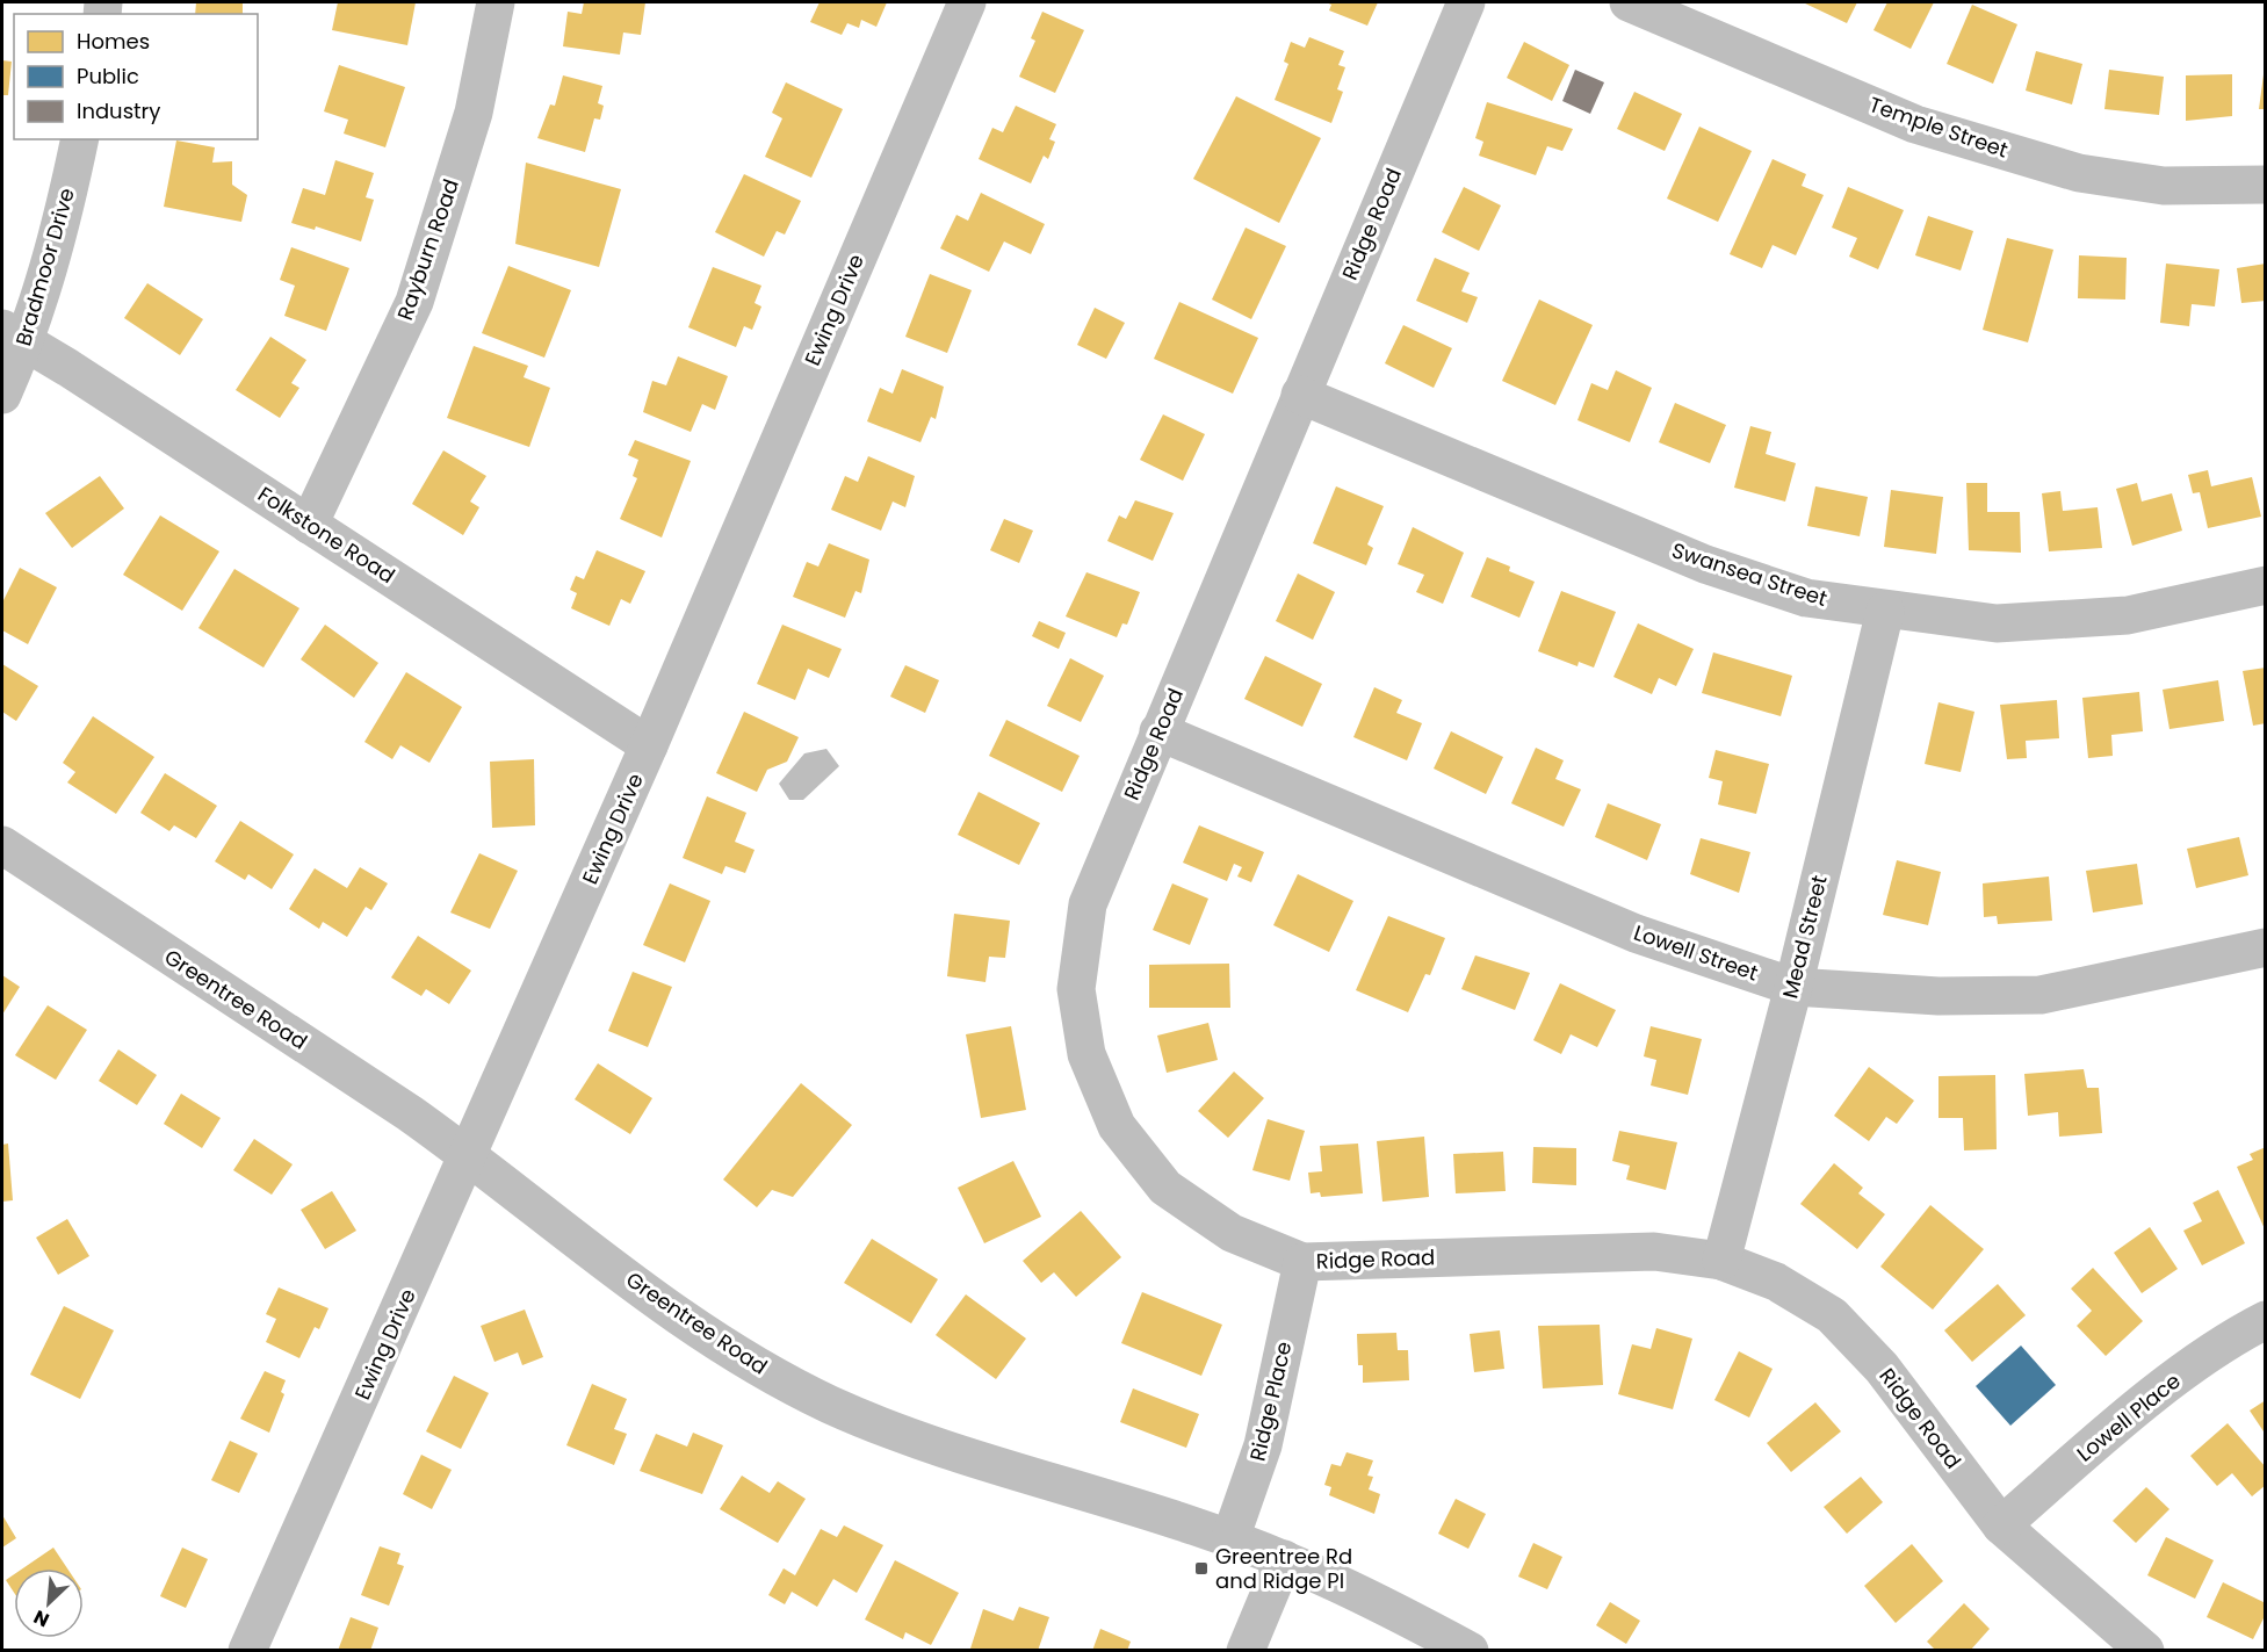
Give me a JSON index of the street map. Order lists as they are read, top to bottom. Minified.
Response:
{"streets":{"street":["Temple Street","Ridge Road","Rayburn Road","Bradmoor Drive","Ewing Drive","Folkstone Road","Swansea Street","Mead Street","Lowell Street","Greentree Road","Ridge Place","Lowell Place"]},"crossings":[["Ridge Road","Swansea Street"],["Ridge Road","Mead Street"],["Ridge Road","Lowell Street"],["Ridge Road","Ridge Place"],["Ridge Road","Lowell Place"],["Rayburn Road","Folkstone Road"],["Bradmoor Drive","Folkstone Road"],["Ewing Drive","Folkstone Road"],["Ewing Drive","Greentree Road"],["Swansea Street","Mead Street"],["Mead Street","Lowell Street"],["Greentree Road","Ridge Place"]],"places":{"transit":["Greentree Rd and Ridge Pl"]},"legend":["Homes","Public","Industry"],"north":"bottom left"}
